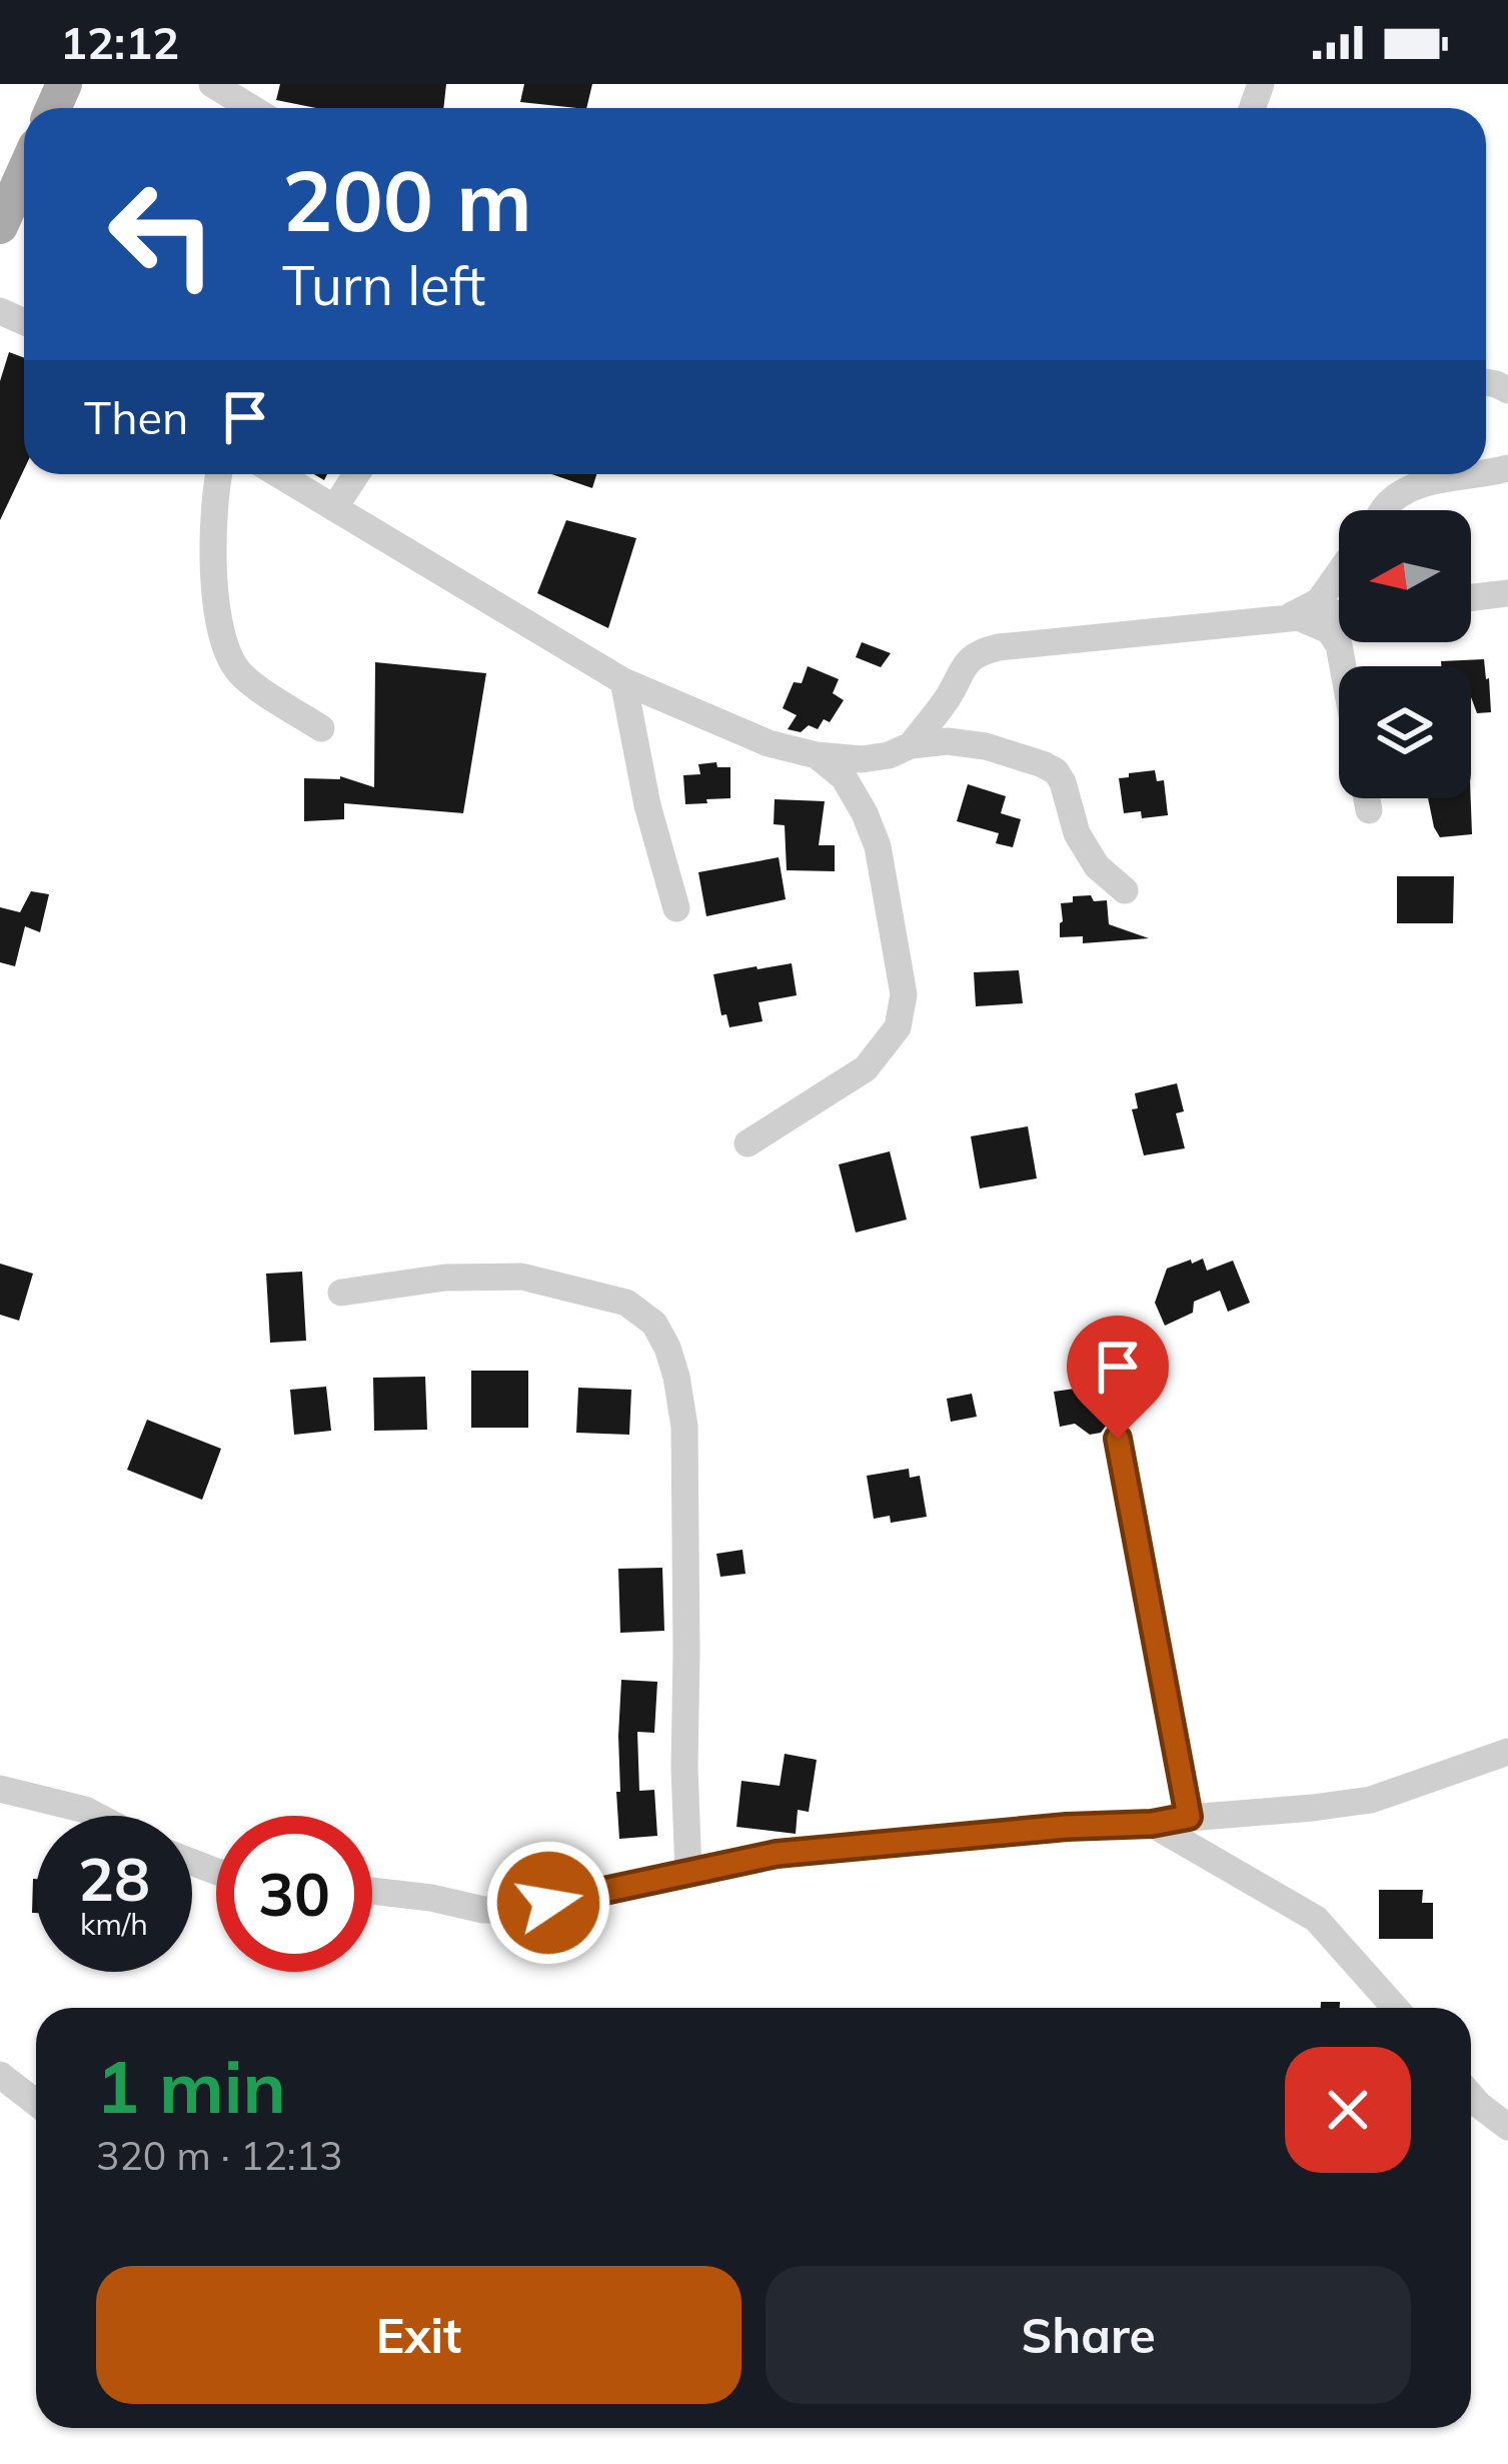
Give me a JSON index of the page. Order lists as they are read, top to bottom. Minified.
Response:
{"north":"left","page":{"status":"12:12","turn":["200 m","Turn left"],"then":"Then","speed":"28 km/h","limit":"30","heading":["1 min","320 m · 12:13"],"buttons":["Exit","Share"]}}
